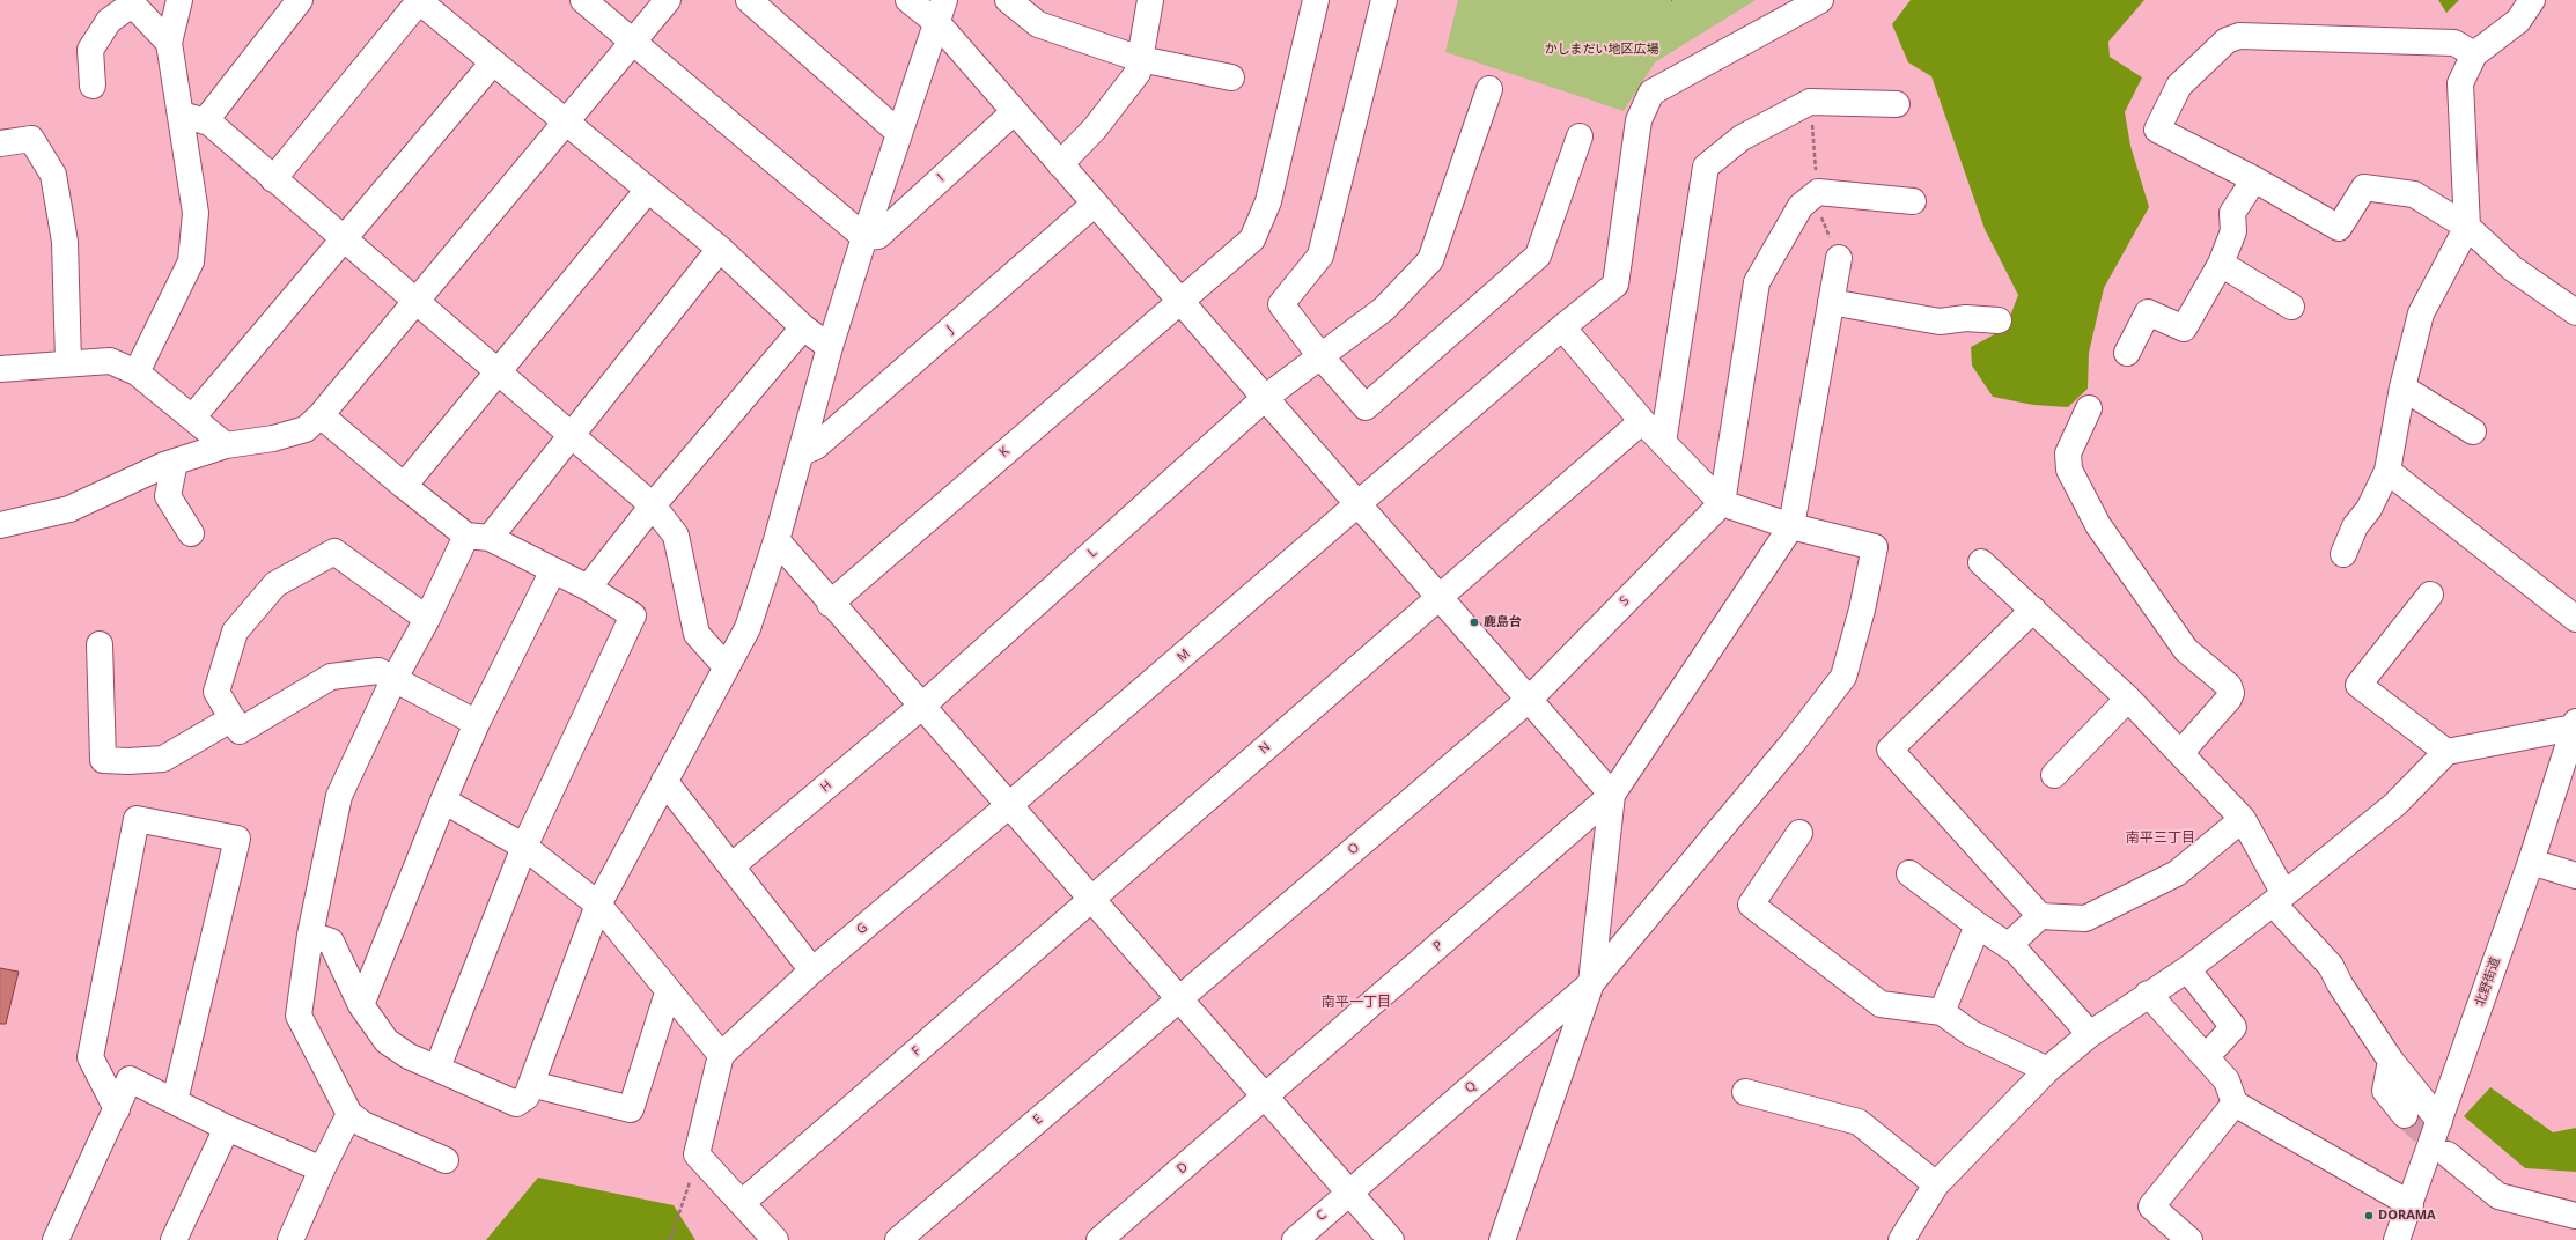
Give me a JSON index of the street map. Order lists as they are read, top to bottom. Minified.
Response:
{"streets":{"street":["I","J","K","L","S","M","N","H","O","G","P","北野街道","F","Q","E","D","C"]},"crossings":[["L","H"],["S","O"],["M","G"],["N","F"],["O","E"],["P","D"],["Q","C"]],"districts":["南平三丁目","南平一丁目"],"parks":["かしまだい地区広場"],"places":["鹿島台","DORAMA"]}
